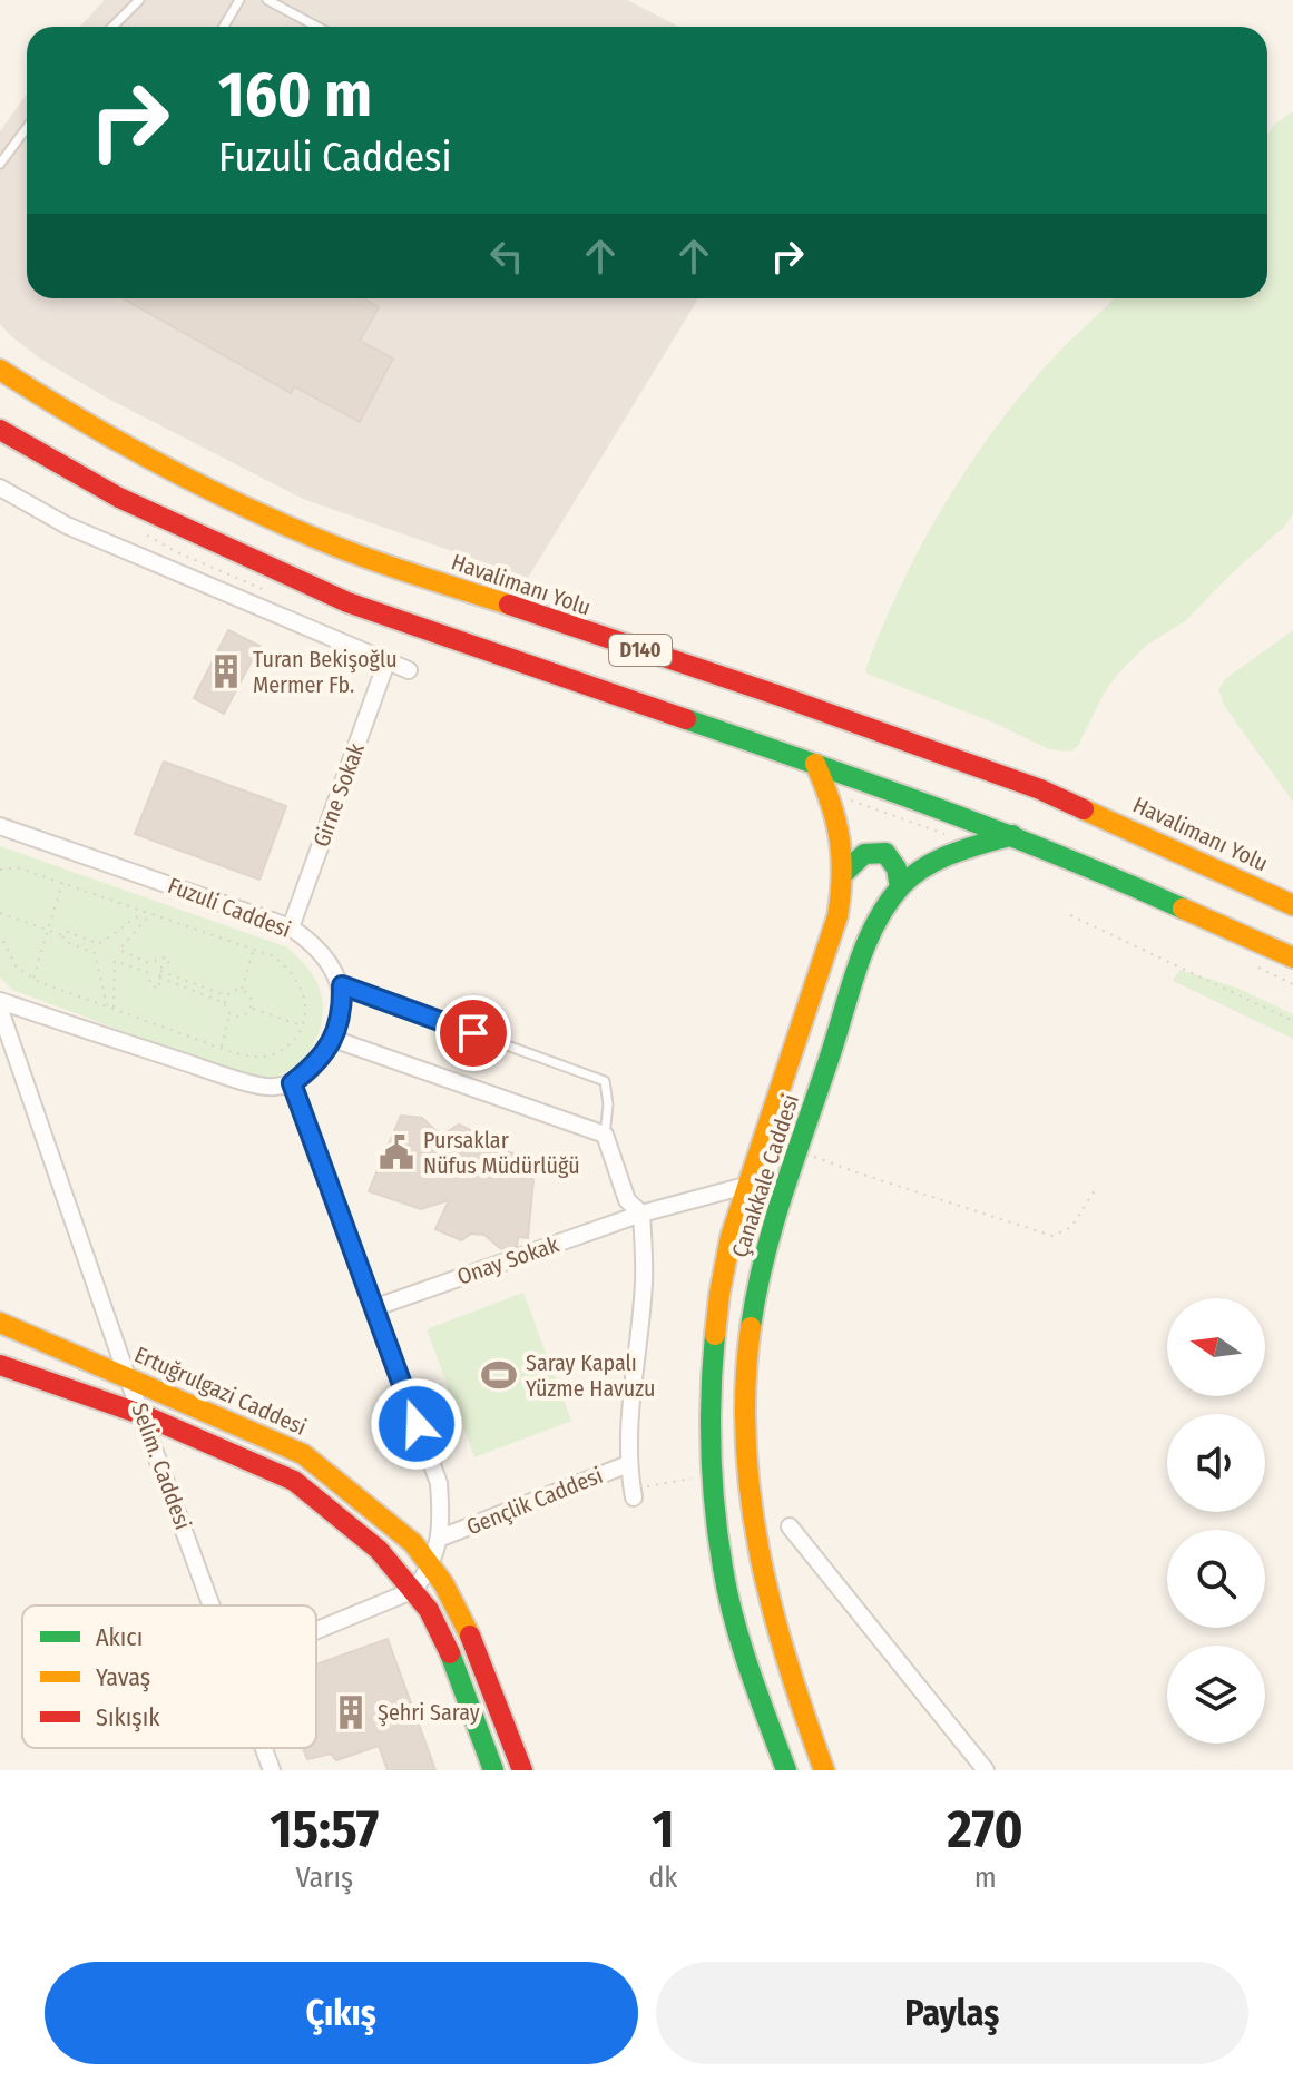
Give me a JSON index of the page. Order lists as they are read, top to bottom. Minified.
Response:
{"streets":{"main road":["Havalimanı Yolu","D140","Çanakkale Caddesi","Ertuğrulgazi Caddesi"],"street":["Girne Sokak","Fuzuli Caddesi","Onay Sokak","Selim. Caddesi","Gençlik Caddesi"]},"crossings":[["D140","Çanakkale Caddesi"],["Girne Sokak","Fuzuli Caddesi"],["Çanakkale Caddesi","Onay Sokak"],["Ertuğrulgazi Caddesi","Selim. Caddesi"]],"places":{"building":["Turan Bekişoğlu Mermer Fb.","Şehri Saray"],"public building":["Pursaklar Nüfus Müdürlüğü"],"sports":["Saray Kapalı Yüzme Havuzu"]},"legend":["Akıcı","Yavaş","Sıkışık"],"north":"left","page":{"turn":["160 m","Fuzuli Caddesi"],"eta":["15:57","Varış","1","dk","270","m"],"buttons":["Çıkış","Paylaş"]}}
